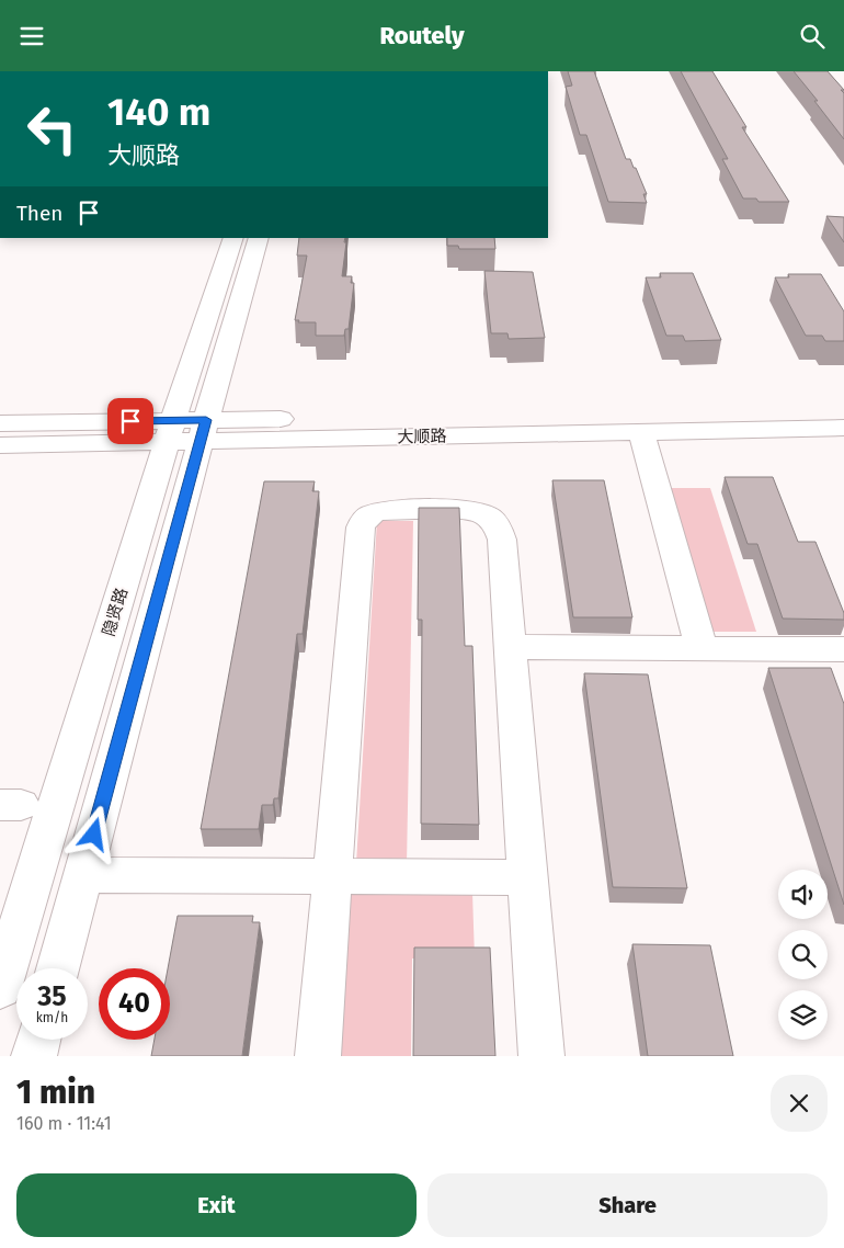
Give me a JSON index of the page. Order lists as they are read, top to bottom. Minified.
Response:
{"streets":{"street":["大顺路","隐贤路"]},"crossings":[["大顺路","隐贤路"]],"page":{"header":"Routely","turn":["140 m","大顺路"],"then":"Then","speed":"35 km/h","limit":"40","heading":["1 min","160 m · 11:41"],"buttons":["Exit","Share"]}}
